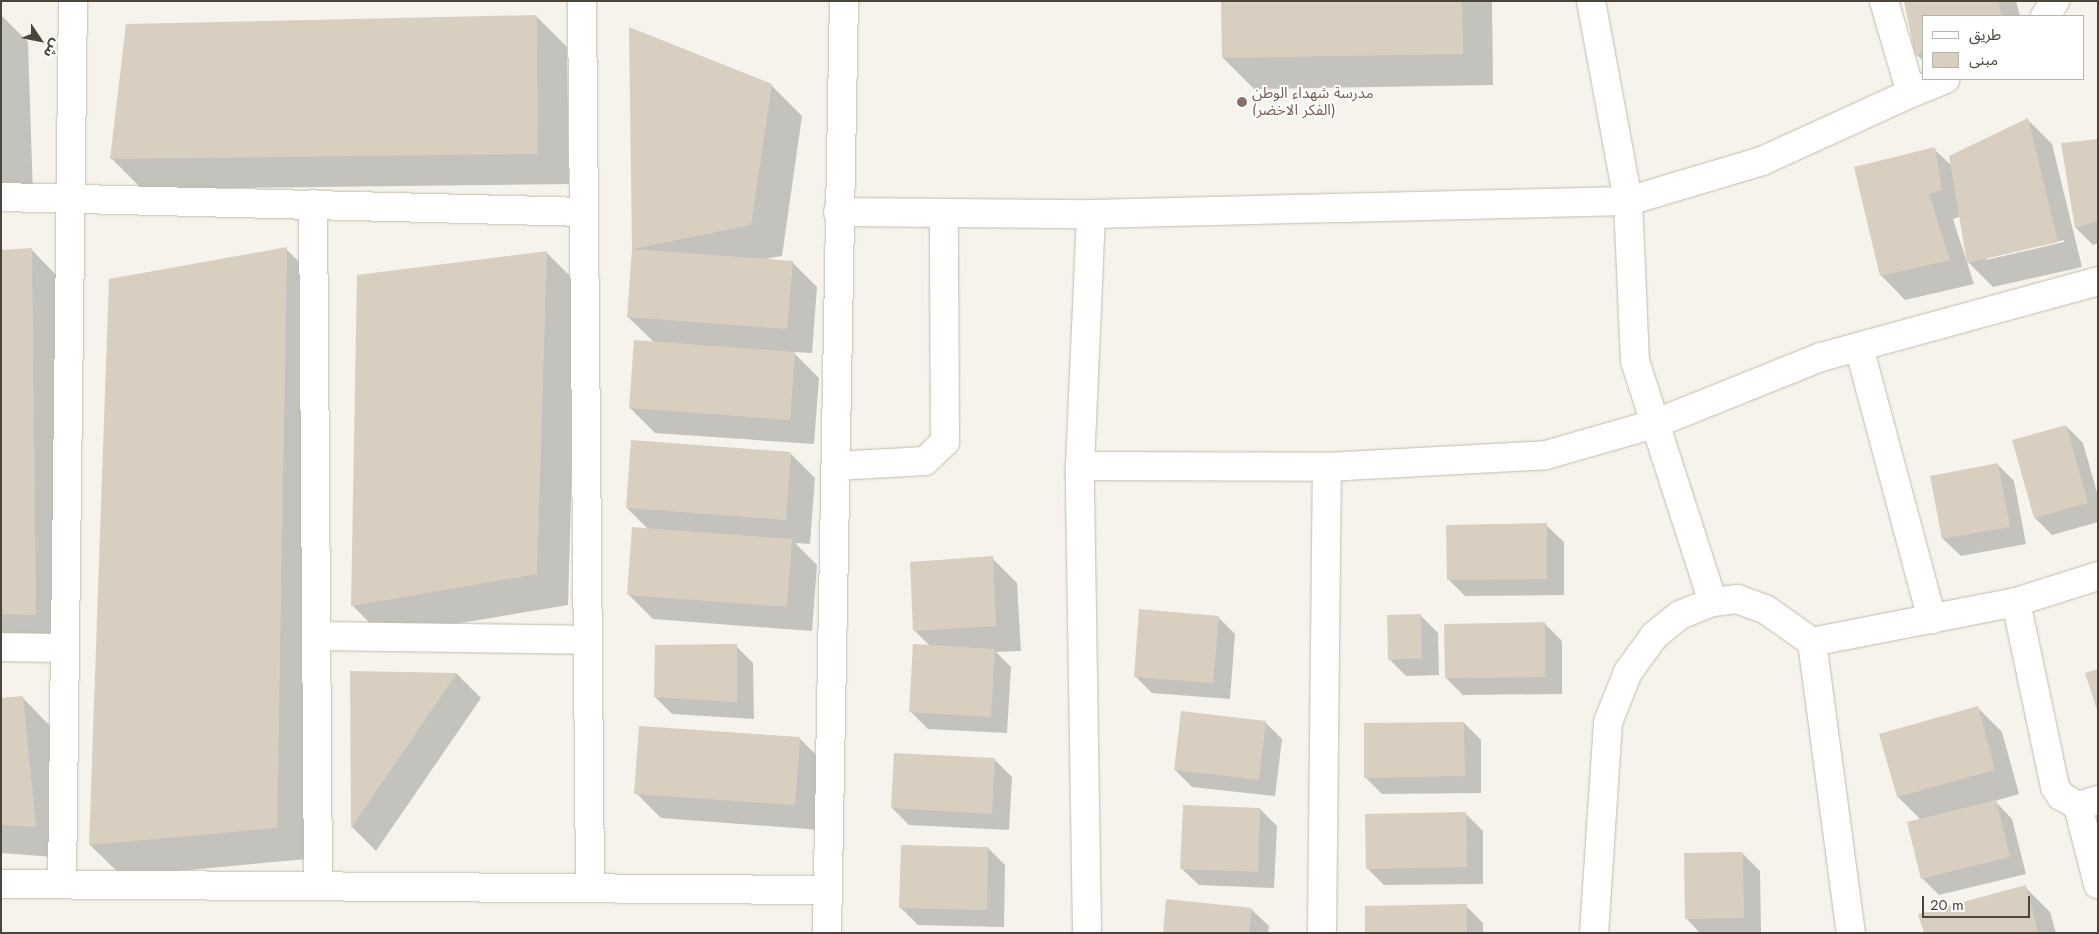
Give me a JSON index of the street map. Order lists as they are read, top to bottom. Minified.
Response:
{"places":["مدرسة شهداء الوطن (الفكر الاخضر)"],"legend":["طريق","مبنى"],"scale_bar":"20 m","north":"bottom right"}
